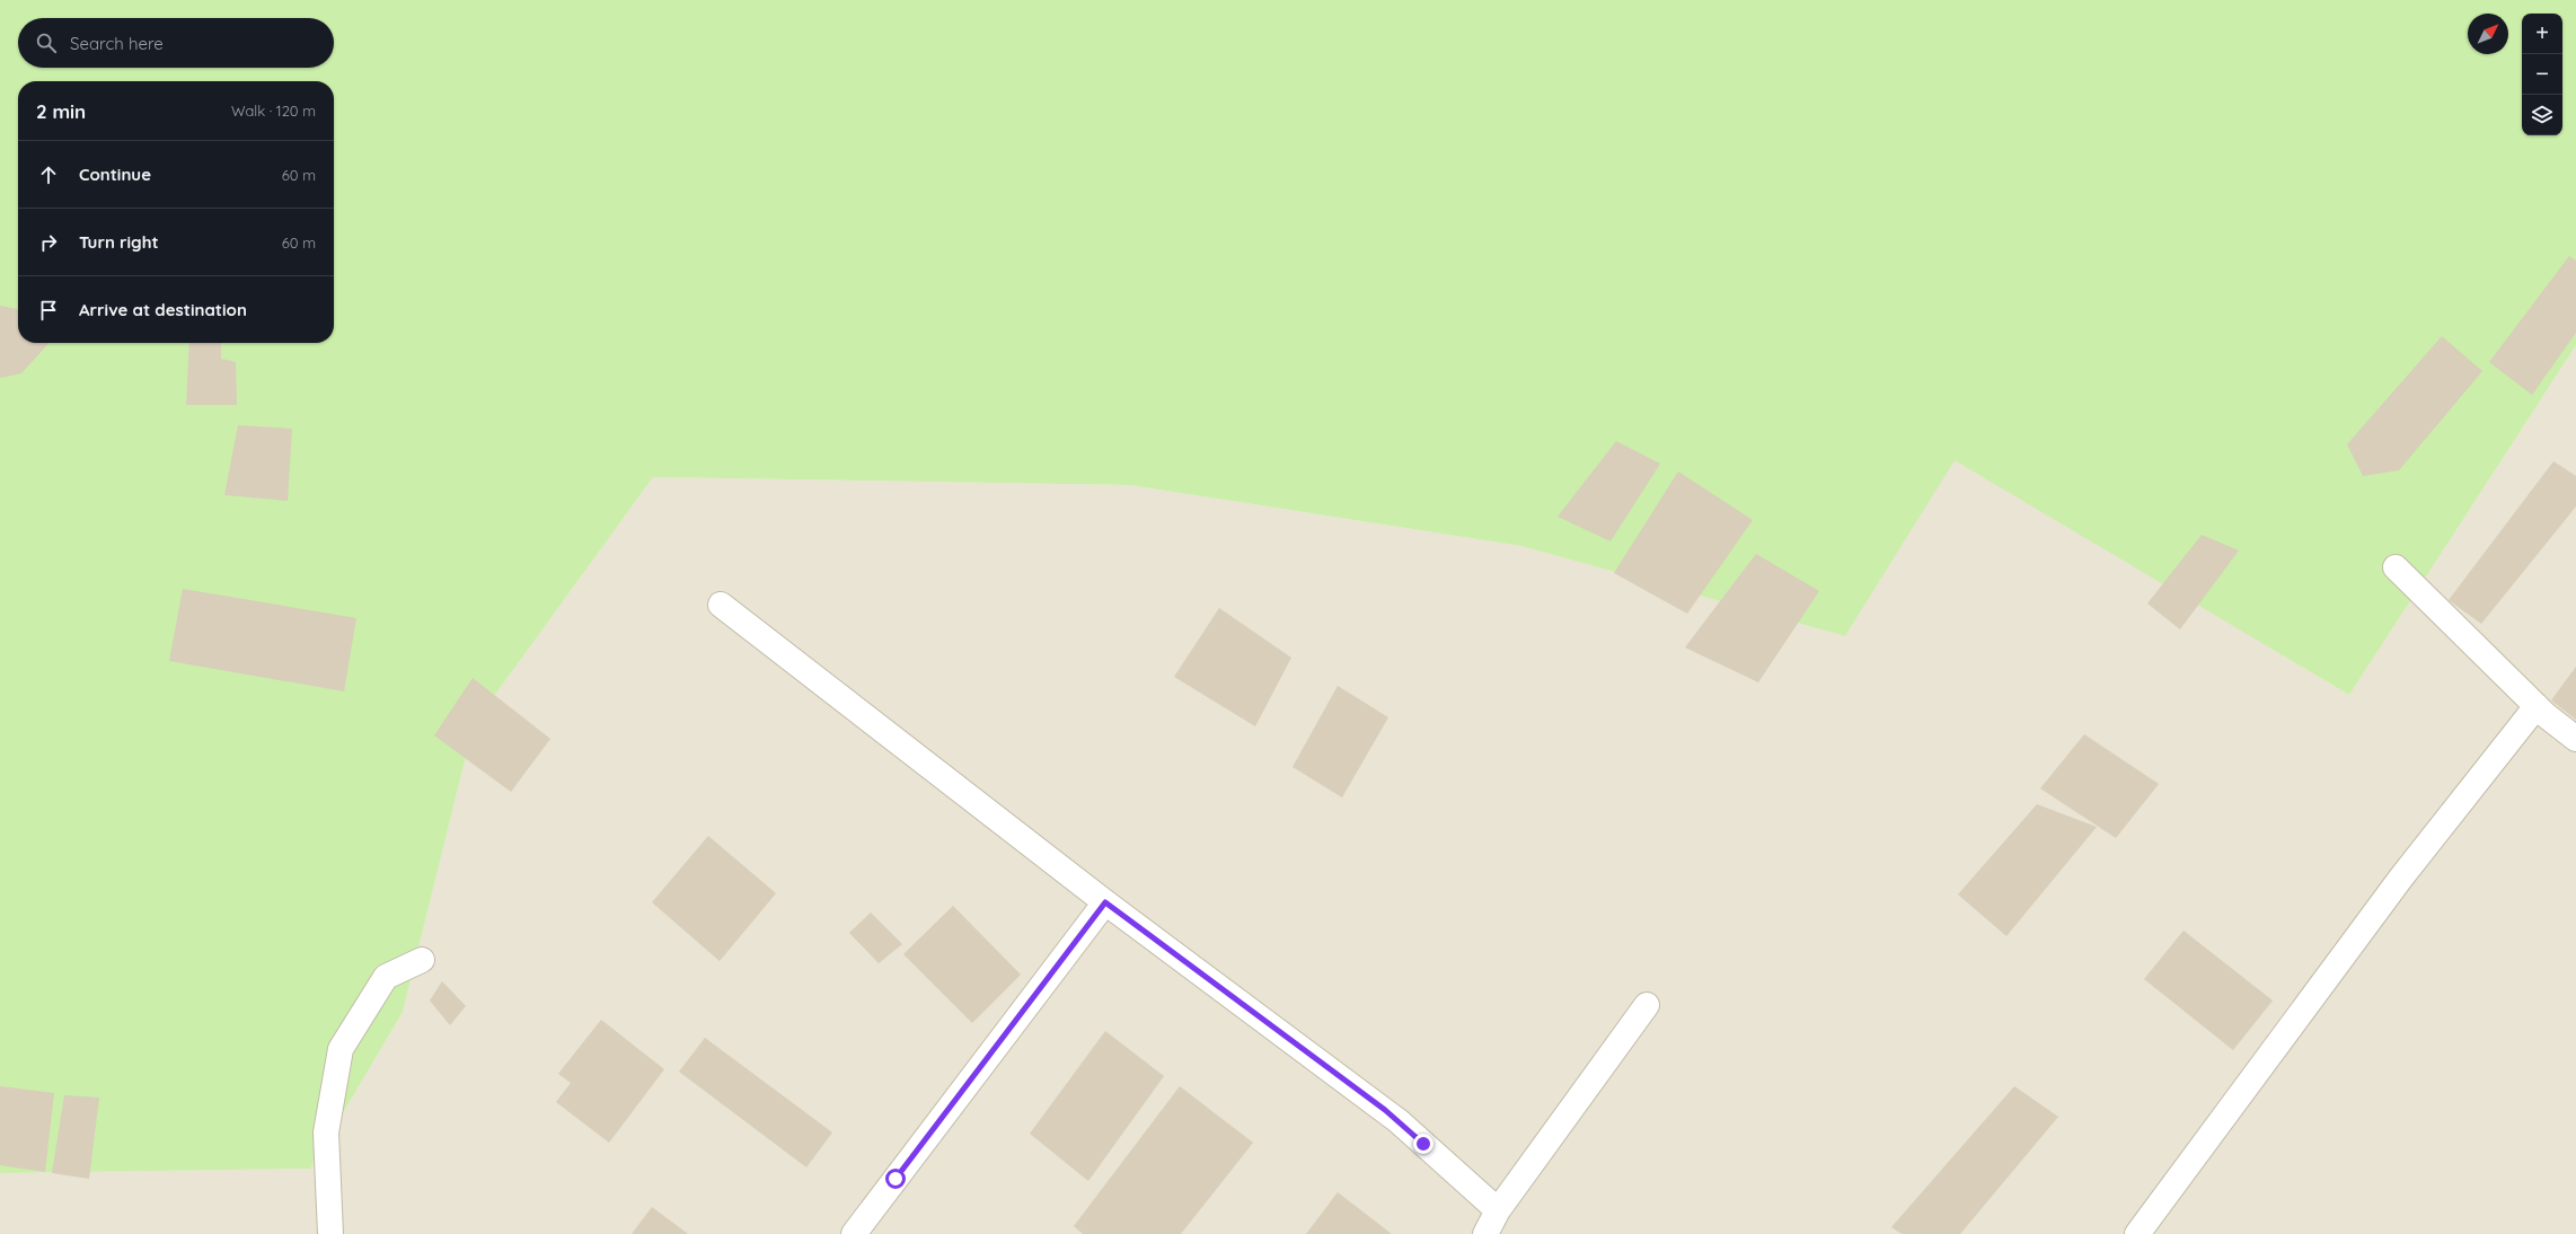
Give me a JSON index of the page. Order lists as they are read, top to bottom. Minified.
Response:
{"north":"top right","page":{"map_buttons":["+","−"],"search":"Search here","heading":["2 min","Walk · 120 m"],"list":[["Continue","60 m"],["Turn right","60 m"],"Arrive at destination"]}}
